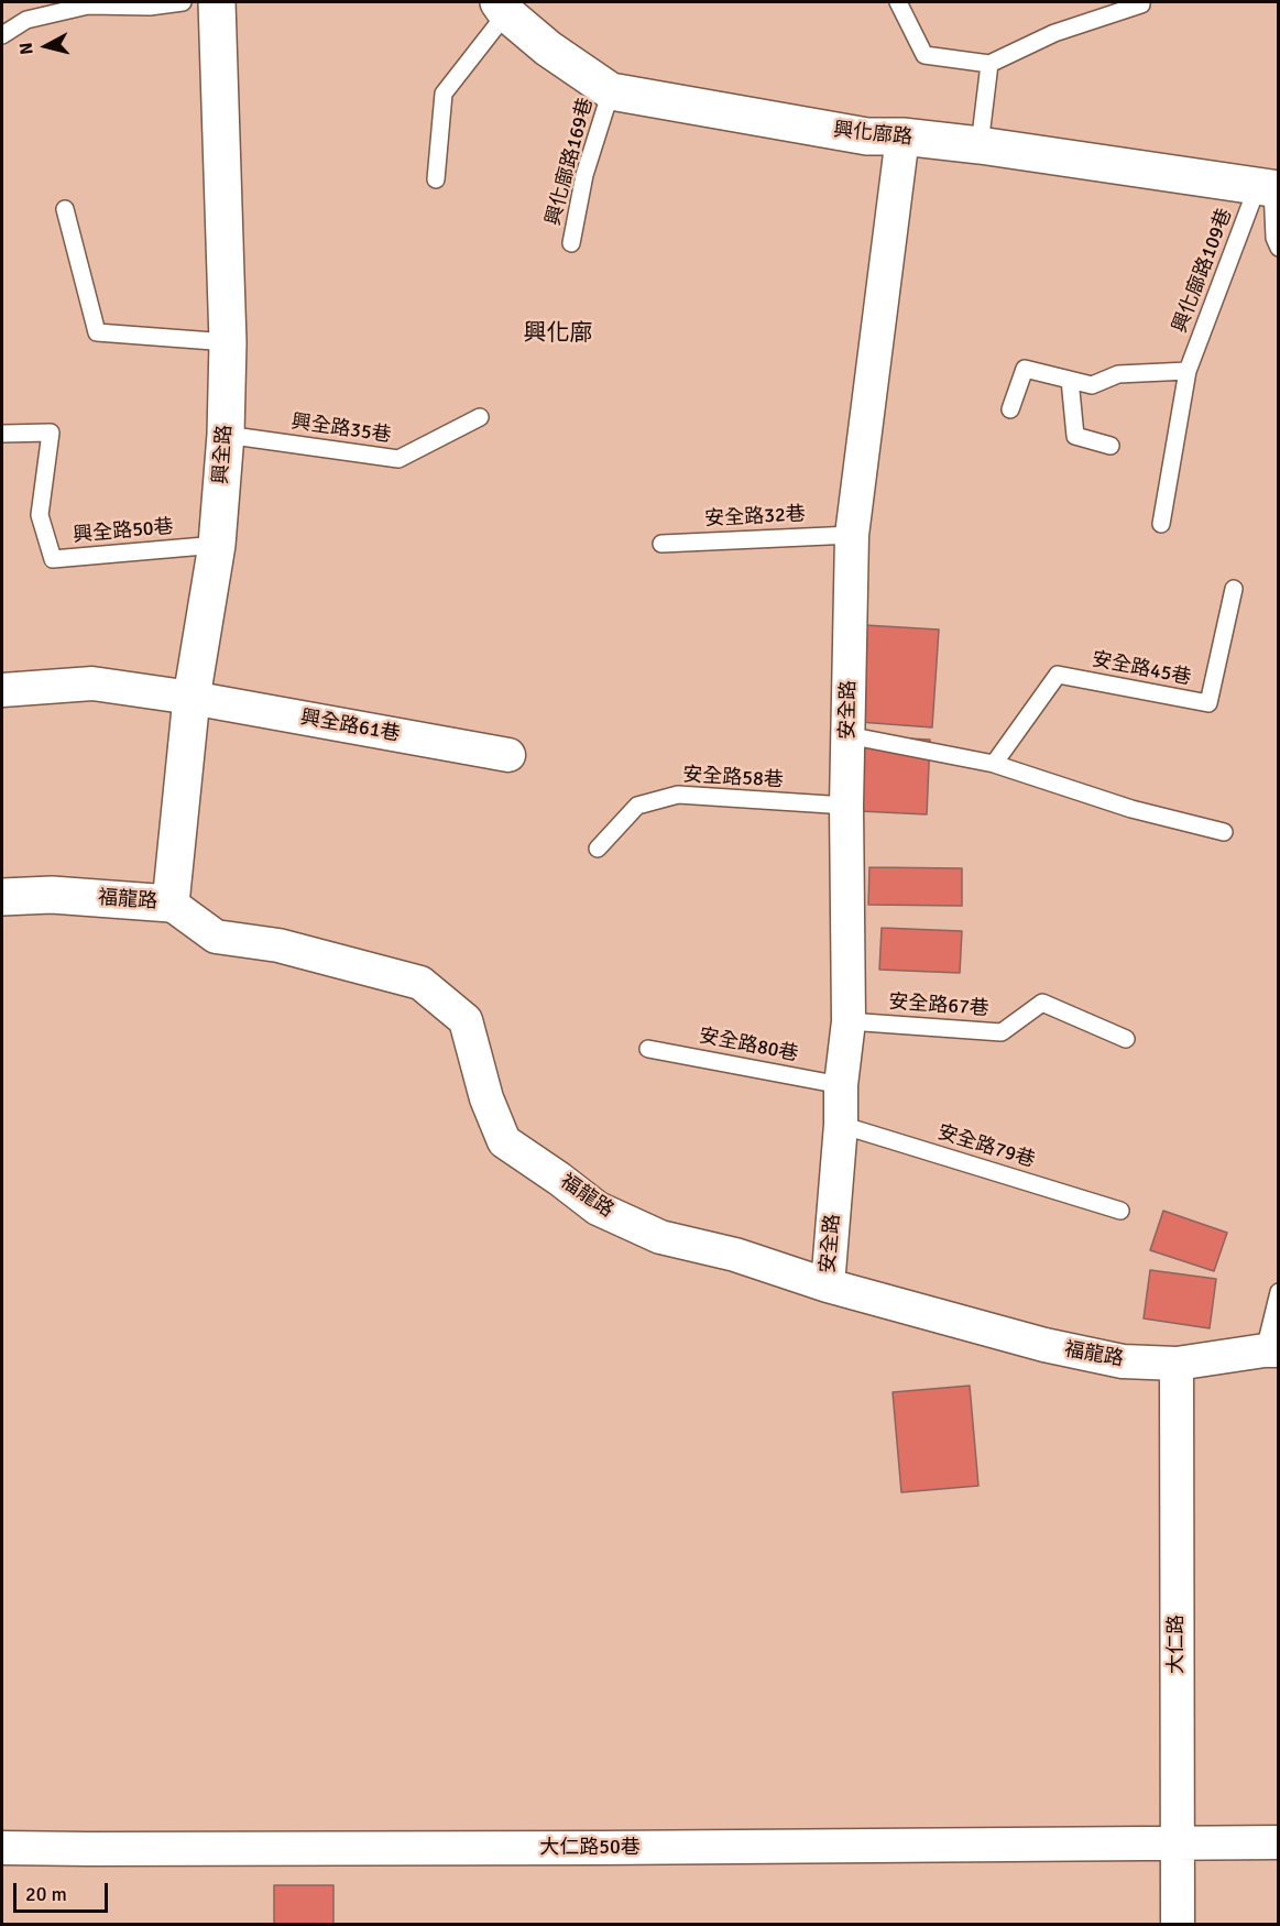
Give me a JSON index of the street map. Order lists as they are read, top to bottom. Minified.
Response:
{"streets":{"street":["興化廍路","興全路","安全路","興全路61巷","福龍路","大仁路","大仁路50巷"],"lane":["興化廍路169巷","興化廍路109巷","興全路35巷","安全路32巷","興全路50巷","安全路45巷","安全路58巷","安全路67巷","安全路80巷","安全路79巷"]},"crossings":[["興化廍路","興化廍路169巷"],["興化廍路","興化廍路109巷"],["興化廍路","安全路"],["興全路35巷","興全路"],["興全路","興全路50巷"],["興全路","興全路61巷"],["興全路","福龍路"],["安全路32巷","安全路"],["安全路","安全路58巷"],["安全路","福龍路"],["安全路","安全路67巷"],["安全路","安全路80巷"],["安全路","安全路79巷"],["福龍路","大仁路"],["大仁路","大仁路50巷"]],"districts":["興化廍"],"scale_bar":"20 m","north":"left"}
